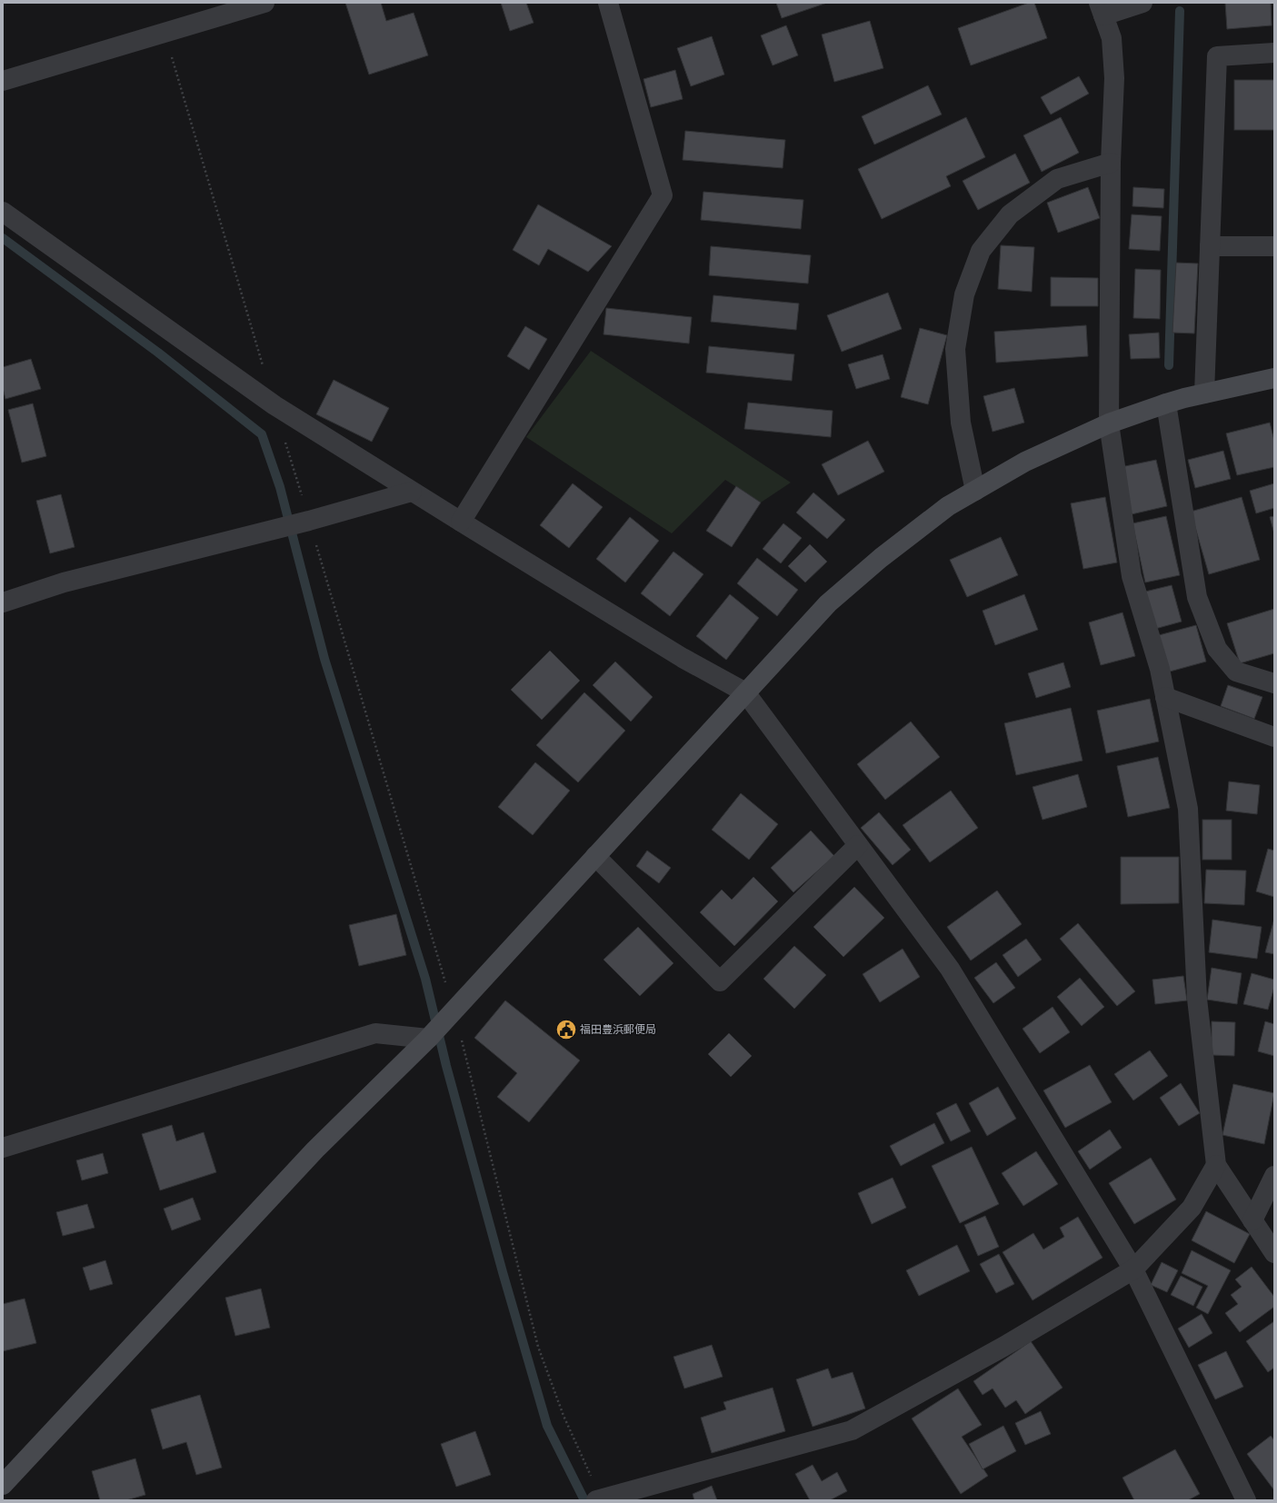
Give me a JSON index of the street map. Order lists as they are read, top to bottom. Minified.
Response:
{"places":{"public building":["福田豊浜郵便局"]}}
